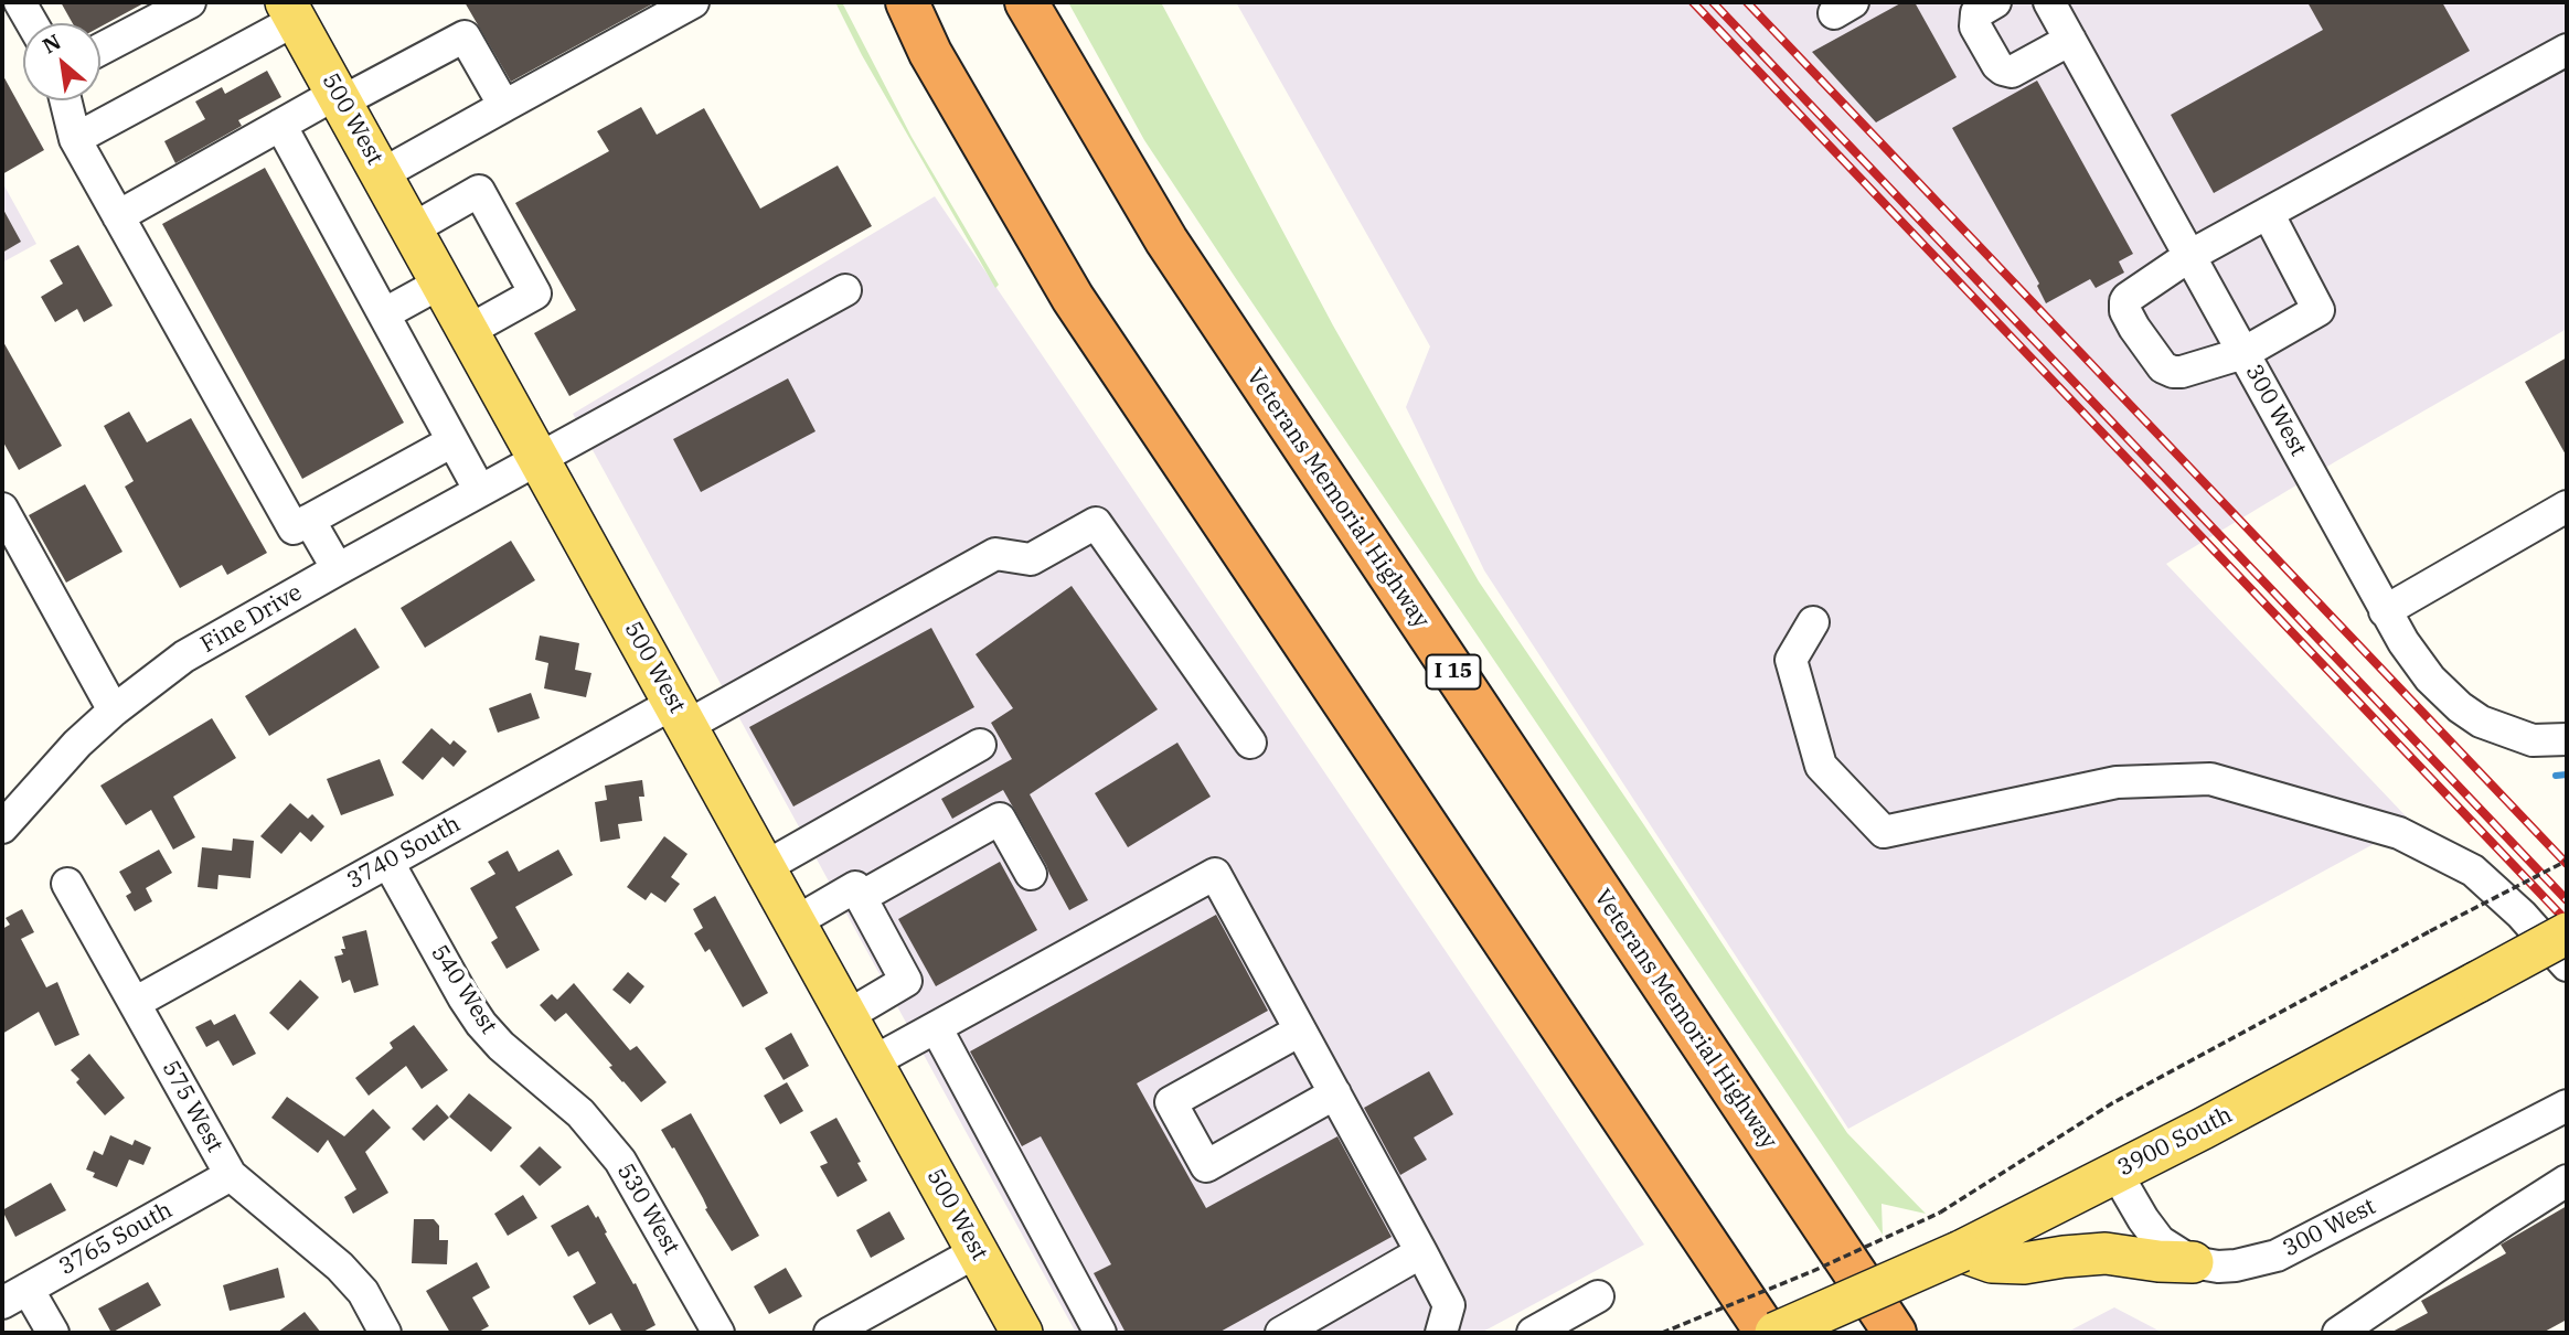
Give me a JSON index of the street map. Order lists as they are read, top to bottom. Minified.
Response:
{"streets":{"highway":["Veterans Memorial Highway","I 15"],"main road":["500 West","3900 South"],"street":["300 West","Fine Drive","3740 South","540 West","575 West","530 West","3765 South"]},"crossings":[["500 West","Fine Drive"],["500 West","3740 South"],["300 West","3900 South"],["3740 South","540 West"],["3740 South","575 West"],["540 West","530 West"],["575 West","3765 South"]],"north":"top left"}
